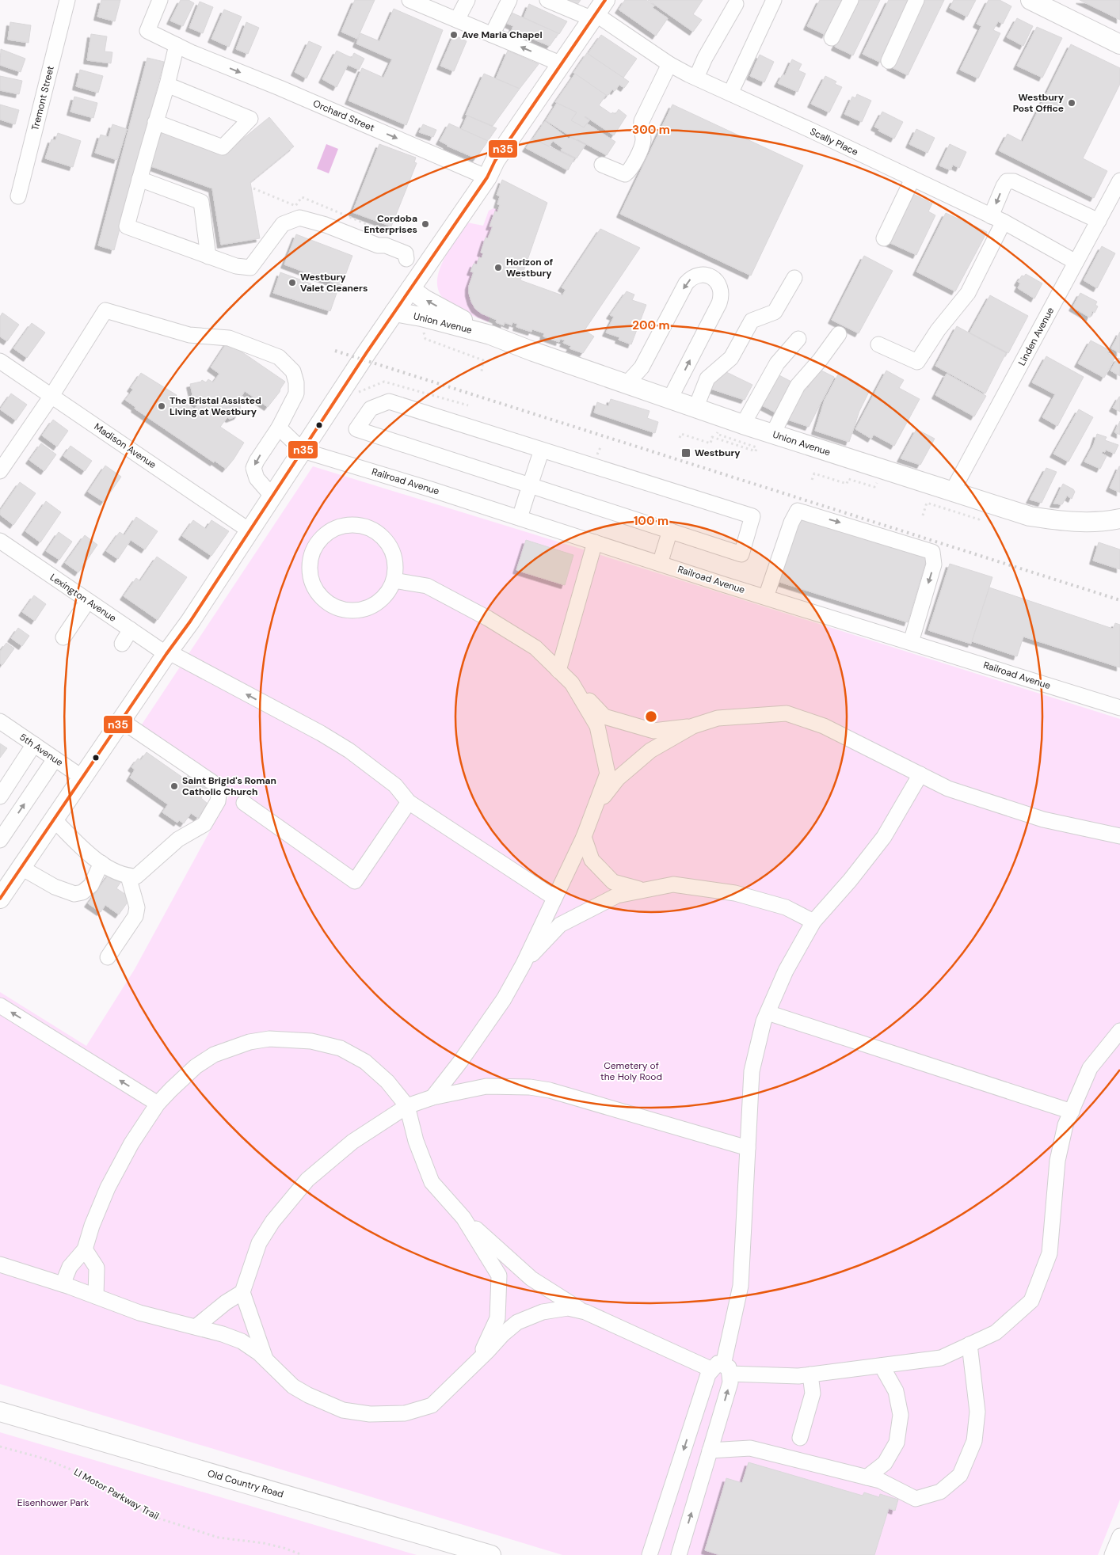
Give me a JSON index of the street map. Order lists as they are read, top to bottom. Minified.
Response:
{"streets":{"main road":["Union Avenue","Old Country Road"],"street":["Tremont Street","Orchard Street","Scally Place","Linden Avenue","Madison Avenue","Railroad Avenue","Lexington Avenue","5th Avenue"],"path":["LI Motor Parkway Trail"]},"crossings":[["Scally Place","Linden Avenue"],["Union Avenue","Linden Avenue"]],"one_way":["Lexington Avenue"],"parks":["Cemetery of the Holy Rood","Eisenhower Park"],"places":{"other":["Ave Maria Chapel","Westbury Post Office","Cordoba Enterprises","Horizon of Westbury","Westbury Valet Cleaners","The Bristal Assisted Living at Westbury","Saint Brigid's Roman Catholic Church"],"transit":["Westbury"]},"lines":["transit line n35"],"rings":["300 m","200 m","100 m"]}
